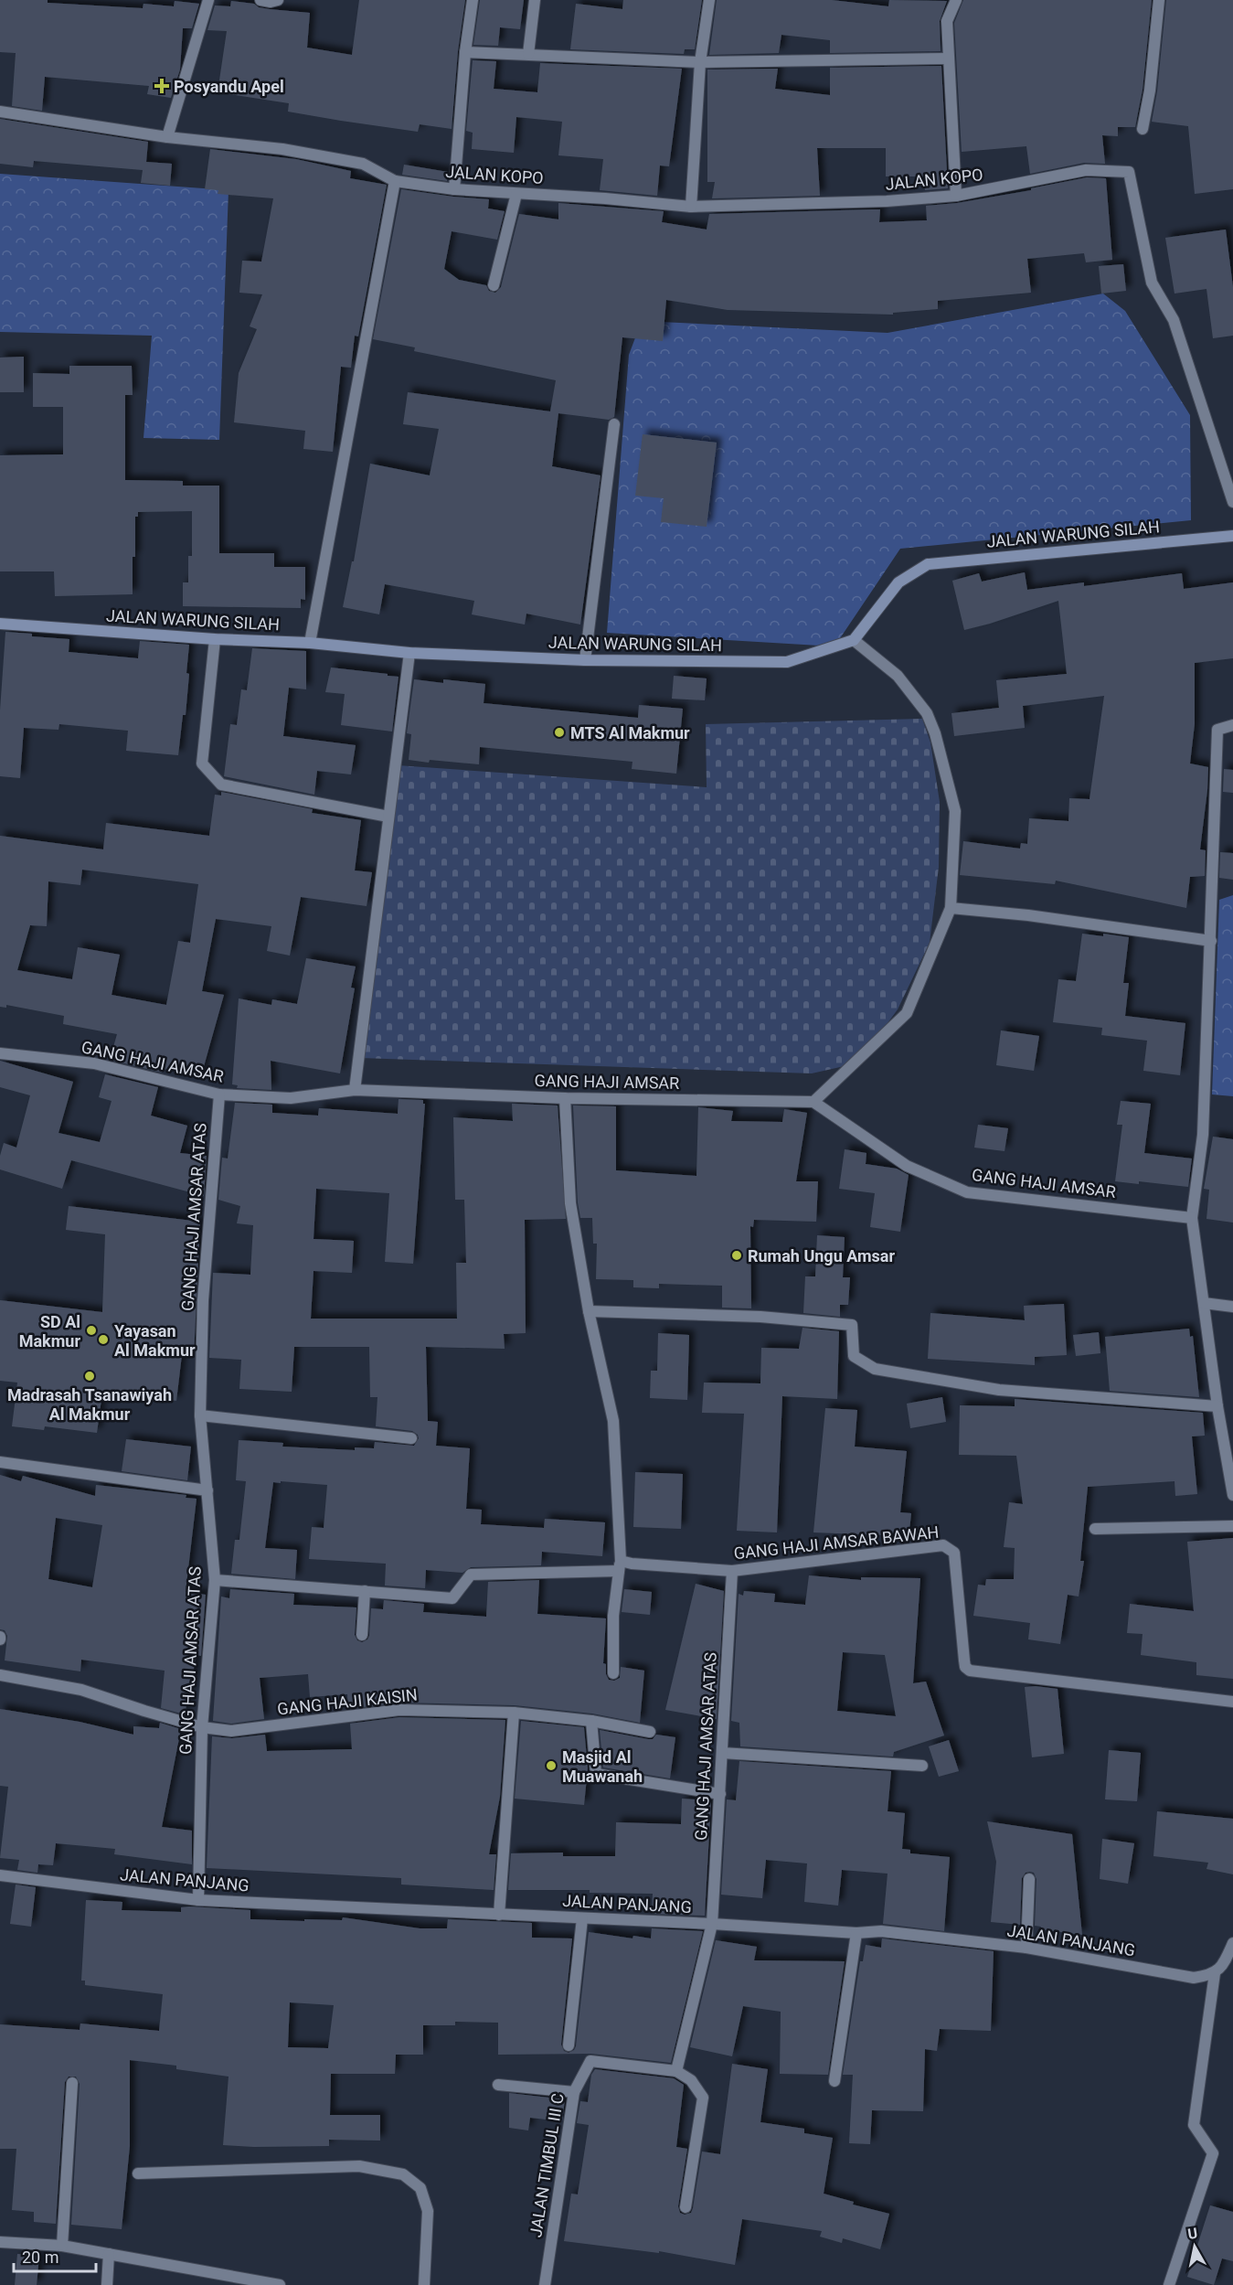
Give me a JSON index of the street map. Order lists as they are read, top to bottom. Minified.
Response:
{"streets":{"street":["JALAN KOPO","JALAN WARUNG SILAH","GANG HAJI AMSAR","GANG HAJI AMSAR ATAS","GANG HAJI AMSAR BAWAH","GANG HAJI KAISIN","JALAN PANJANG","JALAN TIMBUL III C"]},"crossings":[["GANG HAJI AMSAR","GANG HAJI AMSAR ATAS"],["GANG HAJI AMSAR ATAS","GANG HAJI AMSAR BAWAH"],["GANG HAJI AMSAR ATAS","GANG HAJI KAISIN"],["GANG HAJI AMSAR ATAS","JALAN PANJANG"]],"places":{"health":["Posyandu Apel"],"other":["MTS Al Makmur","Rumah Ungu Amsar","SD Al Makmur","Yayasan Al Makmur","Madrasah Tsanawiyah Al Makmur","Masjid Al Muawanah"]},"scale_bar":"20 m","north":"top"}
